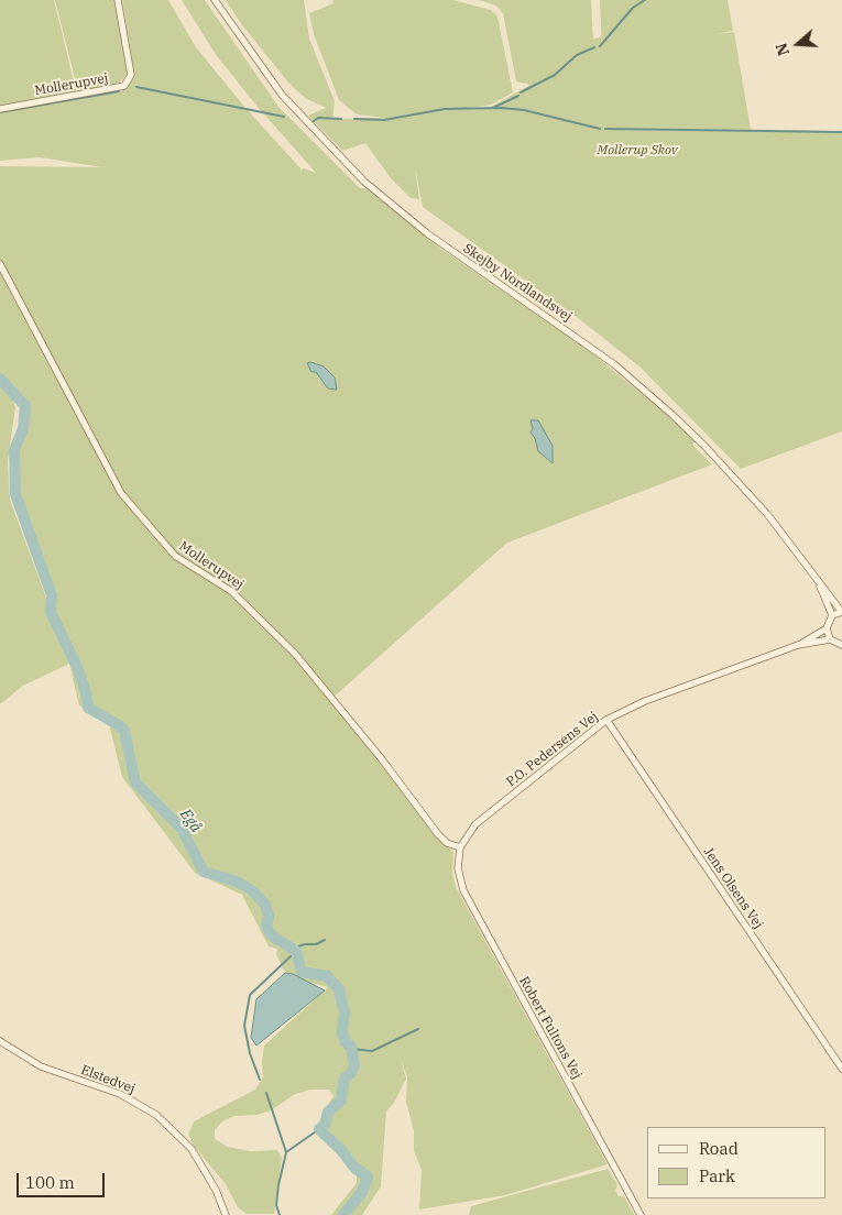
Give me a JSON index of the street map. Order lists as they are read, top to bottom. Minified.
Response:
{"streets":{"street":["Mollerupvej","Skejby Nordlandsvej","P.O. Pedersens Vej","Jens Olsens Vej","Robert Fultons Vej","Elstedvej"]},"crossings":[["Mollerupvej","P.O. Pedersens Vej"],["Mollerupvej","Robert Fultons Vej"],["P.O. Pedersens Vej","Jens Olsens Vej"],["P.O. Pedersens Vej","Robert Fultons Vej"]],"water":["Egå"],"parks":["Mollerup Skov"],"legend":["Road","Park"],"scale_bar":"100 m","north":"left"}
